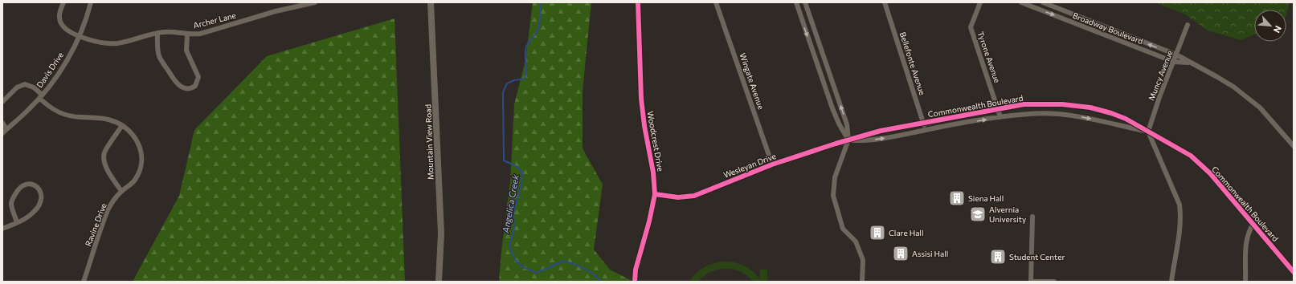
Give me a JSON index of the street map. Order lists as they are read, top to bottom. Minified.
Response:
{"streets":{"street":["Archer Lane","Broadway Boulevard","Tyrone Avenue","Bellefonte Avenue","Davis Drive","Muncy Avenue","Wingate Avenue","Commonwealth Boulevard","Woodcrest Drive","Mountain View Road","Wesleyan Drive","Ravine Drive"]},"crossings":[["Archer Lane","Davis Drive"],["Broadway Boulevard","Muncy Avenue"],["Tyrone Avenue","Commonwealth Boulevard"],["Bellefonte Avenue","Commonwealth Boulevard"],["Davis Drive","Ravine Drive"],["Muncy Avenue","Commonwealth Boulevard"],["Wingate Avenue","Wesleyan Drive"],["Commonwealth Boulevard","Wesleyan Drive"],["Woodcrest Drive","Wesleyan Drive"]],"water":["Angelica Creek"],"places":{"building":["Siena Hall","Clare Hall","Assisi Hall","Student Center"],"school or university":["Alvernia University"]},"north":"bottom right"}
